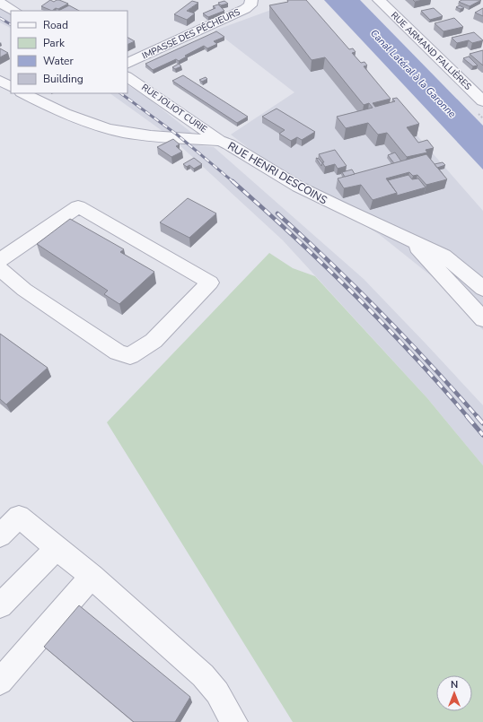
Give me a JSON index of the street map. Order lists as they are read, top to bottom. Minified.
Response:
{"streets":{"street":["IMPASSE DES PÊCHEURS","RUE ARMAND FALLIÈRES","RUE JOLIOT CURIE","RUE HENRI DESCOINS"]},"crossings":[["RUE JOLIOT CURIE","RUE HENRI DESCOINS"]],"water":["Canal Latéral à la Garonne"],"legend":["Road","Park","Water","Building"],"north":"top"}
